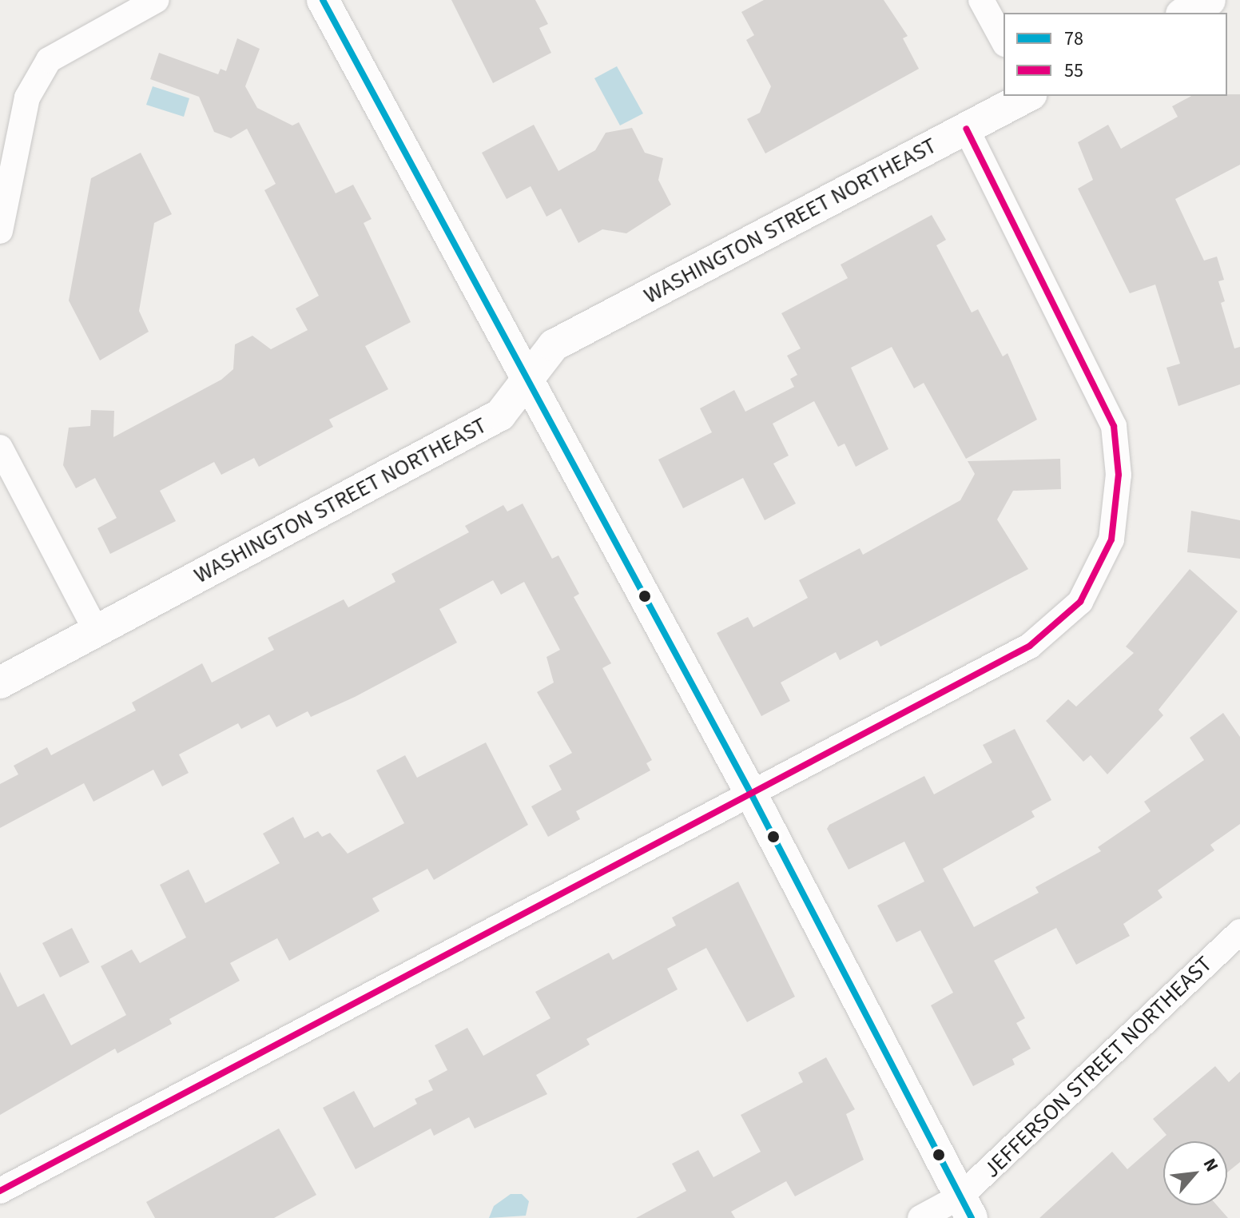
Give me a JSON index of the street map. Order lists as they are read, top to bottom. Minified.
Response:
{"streets":{"street":["WASHINGTON STREET NORTHEAST","JEFFERSON STREET NORTHEAST"]},"lines":["transit line 78","transit line 55"],"legend":["78","55"],"north":"top right"}
